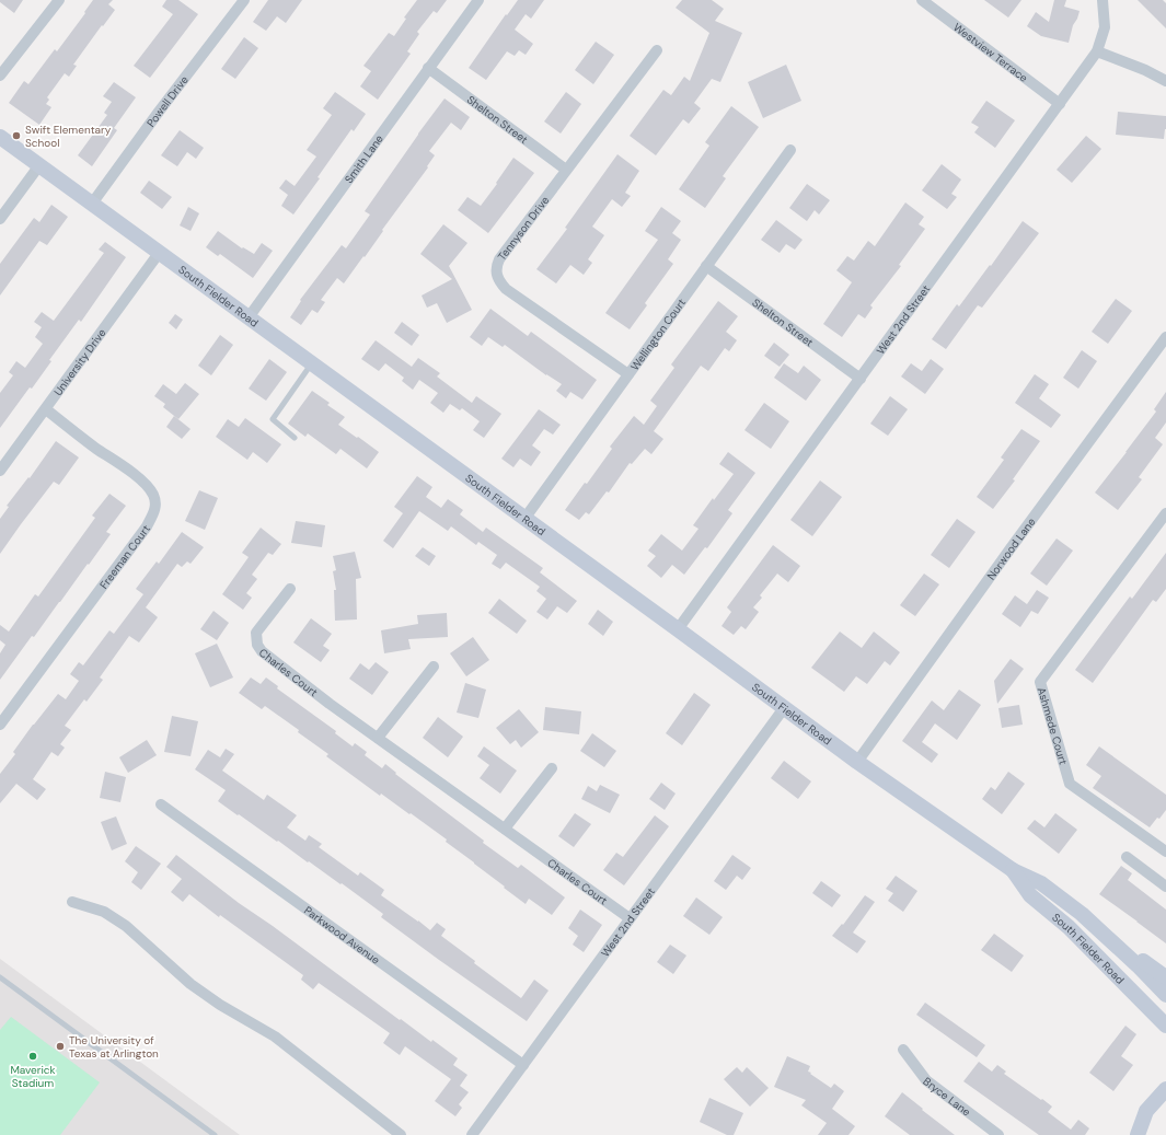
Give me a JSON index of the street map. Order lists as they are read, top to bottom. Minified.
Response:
{"streets":{"main road":["South Fielder Road"],"street":["Westview Terrace","Powell Drive","Shelton Street","Smith Lane","Tennyson Drive","West 2nd Street","Wellington Court","University Drive","Norwood Lane","Freeman Court","Charles Court","Ashmede Court","Parkwood Avenue","Bryce Lane"]},"crossings":[["Westview Terrace","West 2nd Street"],["Powell Drive","South Fielder Road"],["Shelton Street","Smith Lane"],["Shelton Street","Tennyson Drive"],["Shelton Street","West 2nd Street"],["Shelton Street","Wellington Court"],["Smith Lane","South Fielder Road"],["Tennyson Drive","Wellington Court"],["South Fielder Road","West 2nd Street"],["South Fielder Road","Wellington Court"],["South Fielder Road","University Drive"],["South Fielder Road","Norwood Lane"],["West 2nd Street","Charles Court"],["West 2nd Street","Parkwood Avenue"],["University Drive","Freeman Court"]],"places":["Swift Elementary School","The University of Texas at Arlington","Maverick Stadium"]}
